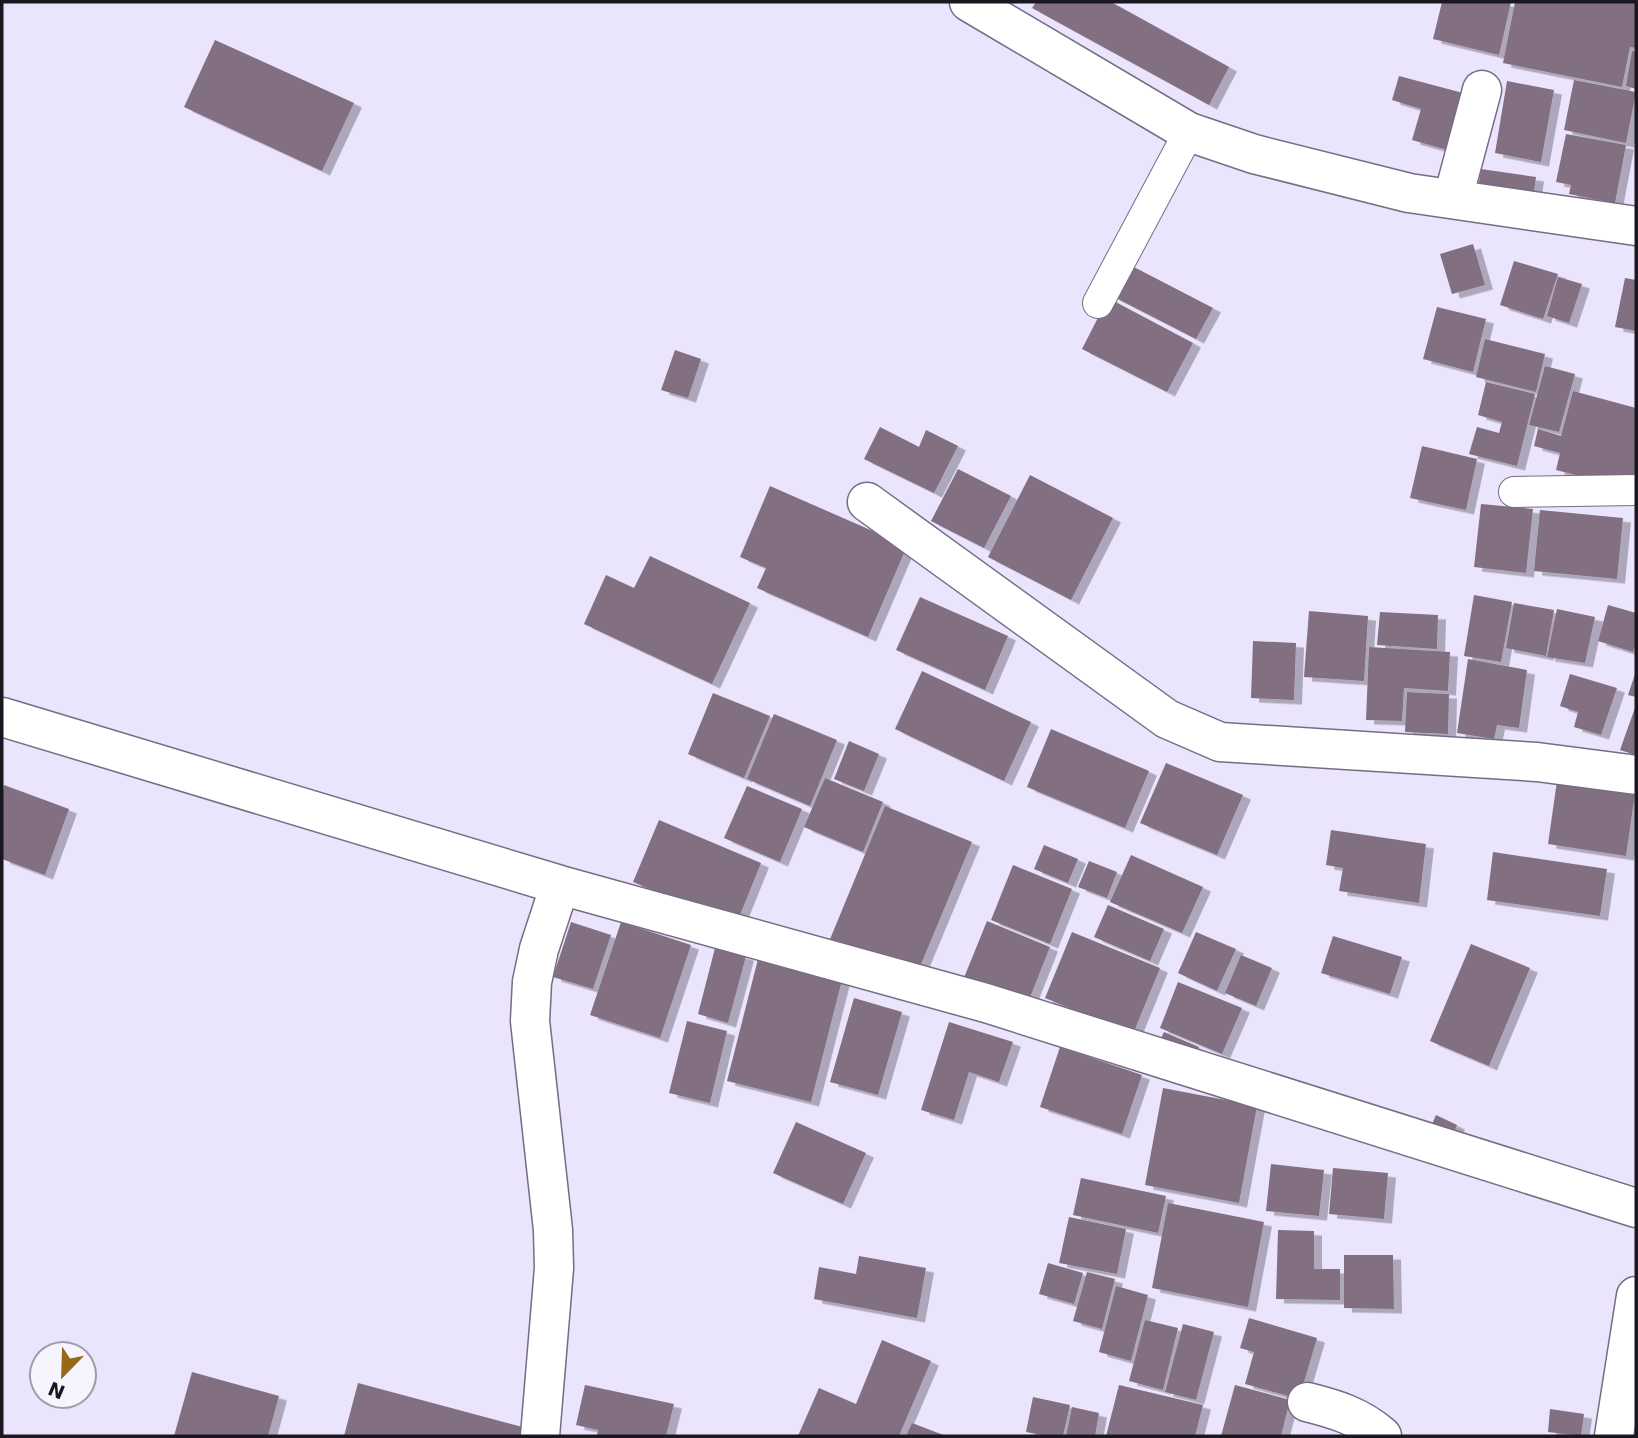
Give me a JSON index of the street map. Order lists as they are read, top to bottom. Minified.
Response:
{"north":"bottom left"}
